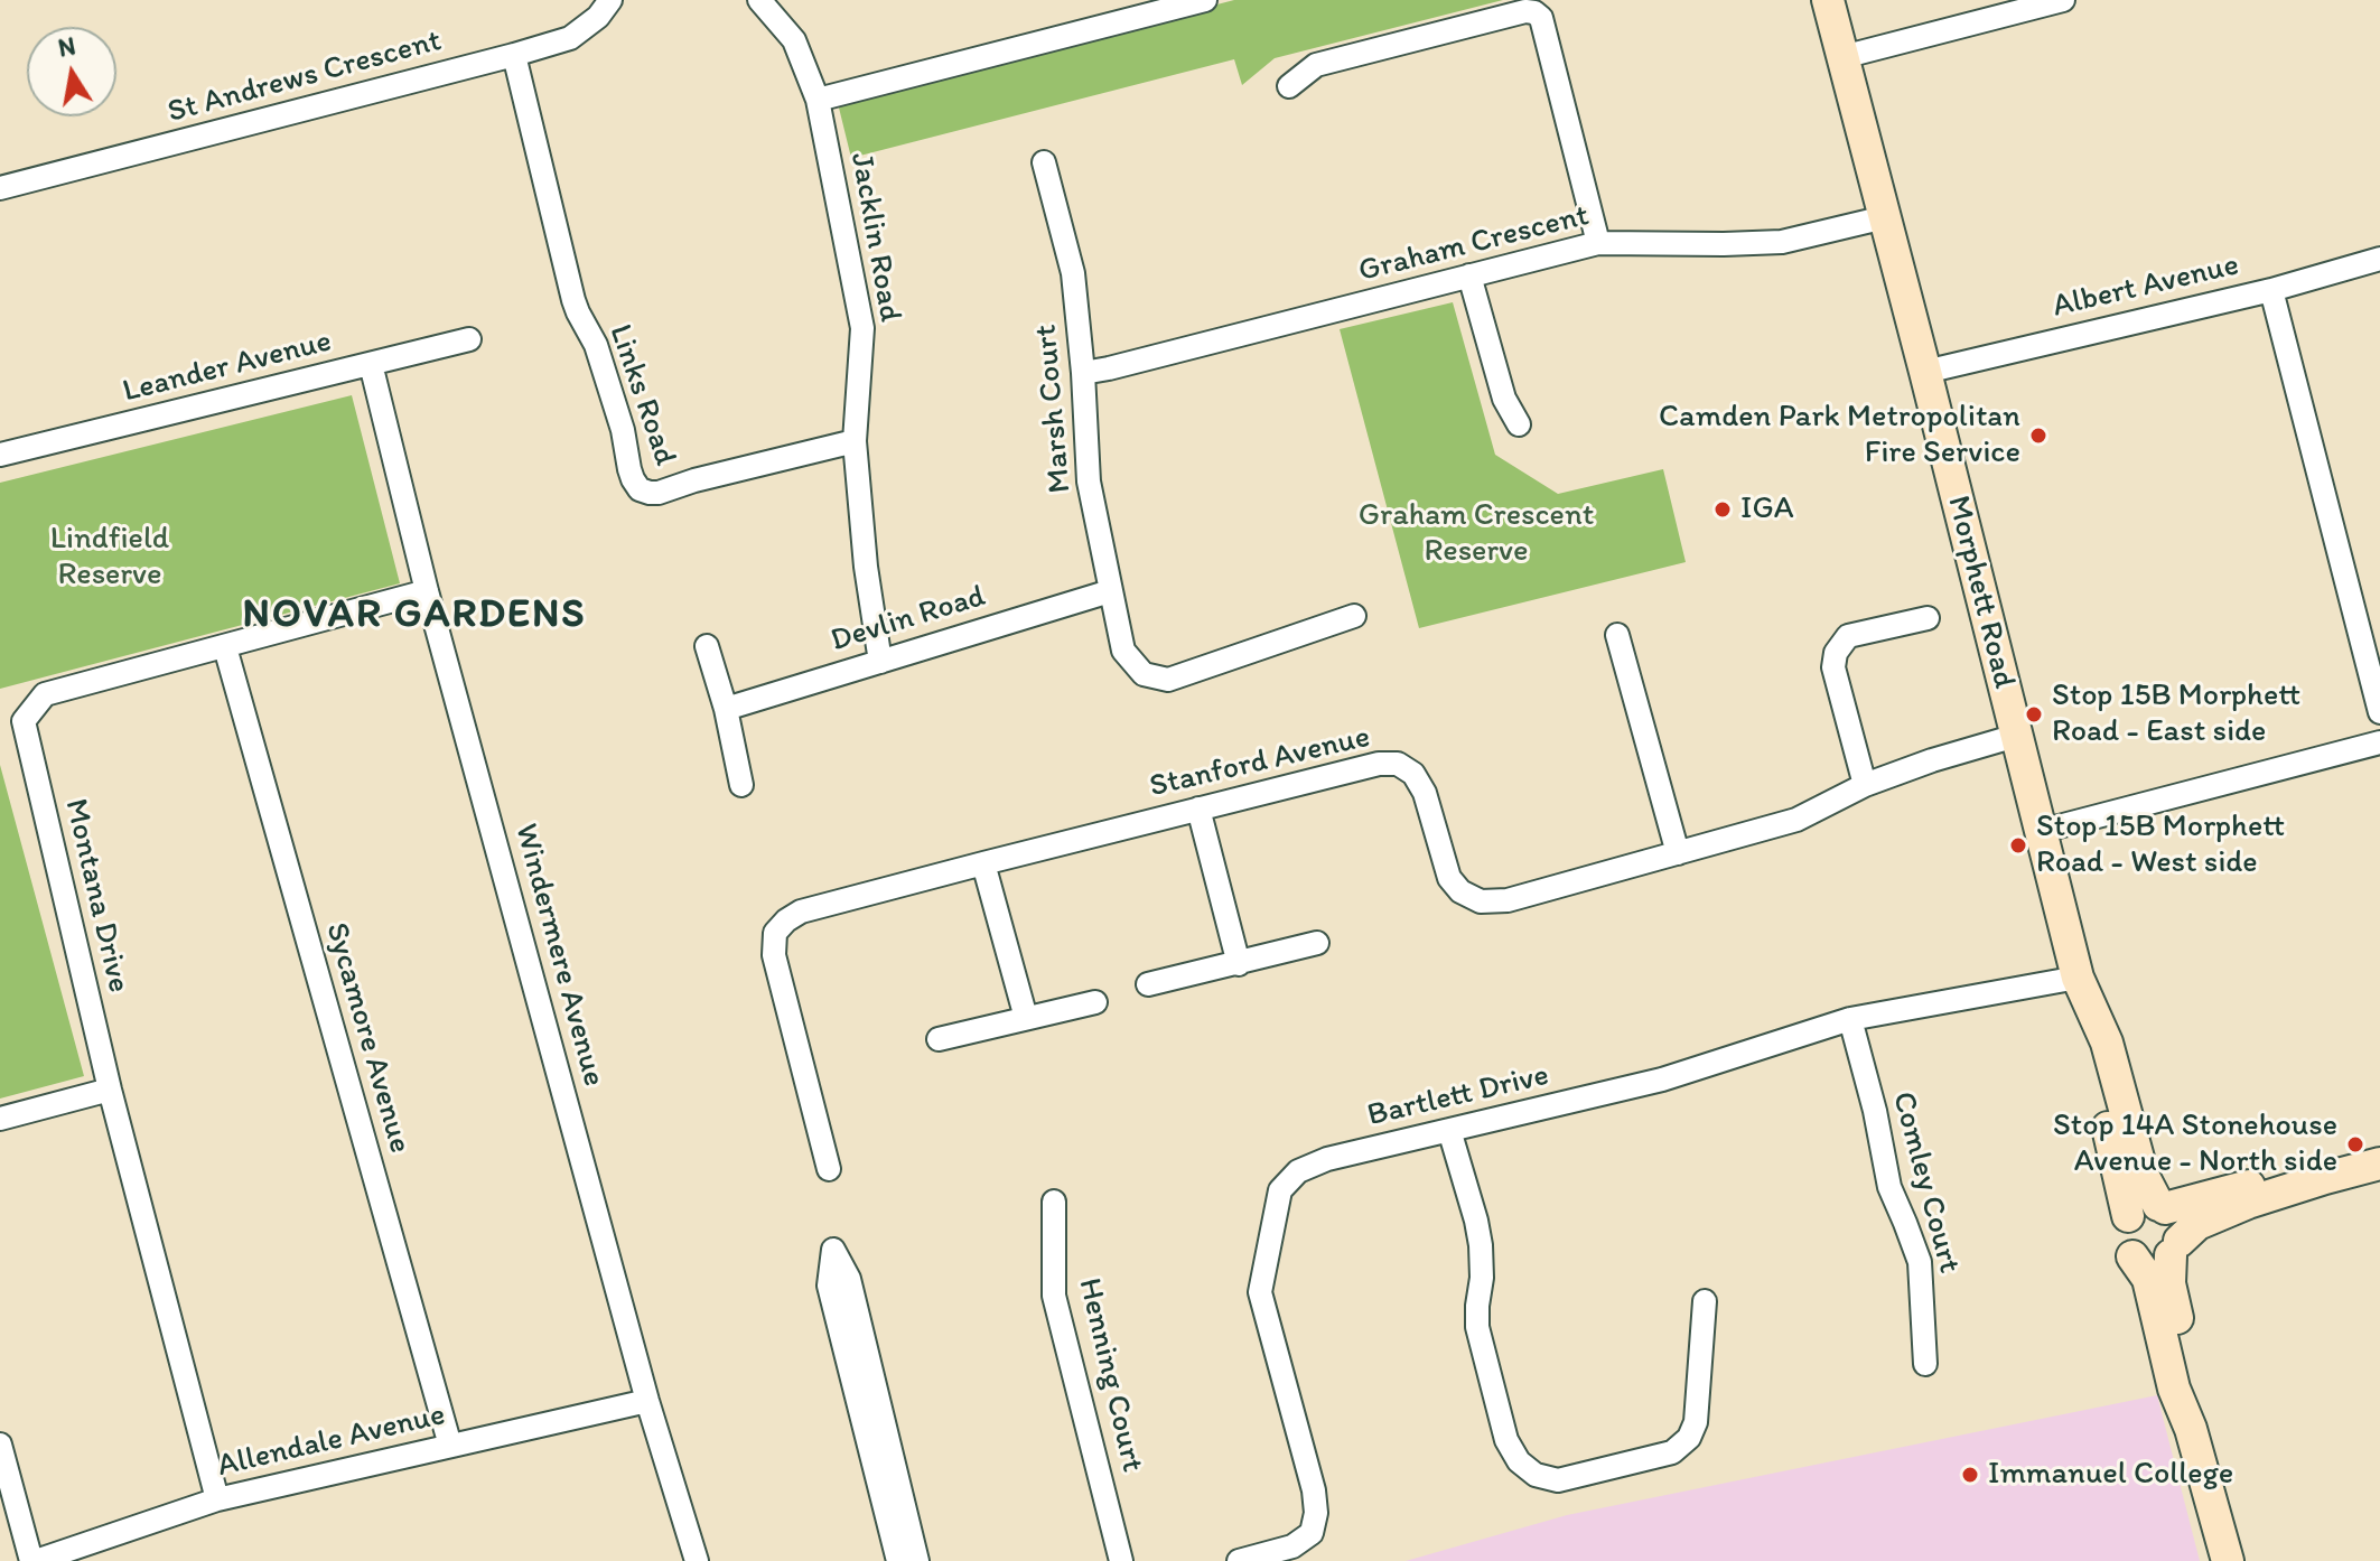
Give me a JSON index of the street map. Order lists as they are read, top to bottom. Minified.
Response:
{"streets":{"street":["St Andrews Crescent","Jacklin Road","Graham Crescent","Albert Avenue","Leander Avenue","Links Road","Marsh Court","Morphett Road","Devlin Road","Stanford Avenue","Montana Drive","Windermere Avenue","Sycamore Avenue","Bartlett Drive","Comley Court","Henning Court","Allendale Avenue"]},"crossings":[["St Andrews Crescent","Links Road"],["Jacklin Road","Links Road"],["Jacklin Road","Devlin Road"],["Graham Crescent","Marsh Court"],["Graham Crescent","Morphett Road"],["Albert Avenue","Morphett Road"],["Leander Avenue","Windermere Avenue"],["Marsh Court","Devlin Road"],["Morphett Road","Stanford Avenue"],["Morphett Road","Bartlett Drive"],["Montana Drive","Windermere Avenue"],["Montana Drive","Sycamore Avenue"],["Montana Drive","Allendale Avenue"],["Windermere Avenue","Allendale Avenue"],["Sycamore Avenue","Allendale Avenue"],["Bartlett Drive","Comley Court"]],"districts":["NOVAR GARDENS"],"parks":["Graham Crescent Reserve","Lindfield Reserve"],"places":["Camden Park Metropolitan Fire Service","IGA","Stop 15B Morphett Road - East side","Stop 15B Morphett Road - West side","Stop 14A Stonehouse Avenue - North side","Immanuel College"],"north":"top"}
